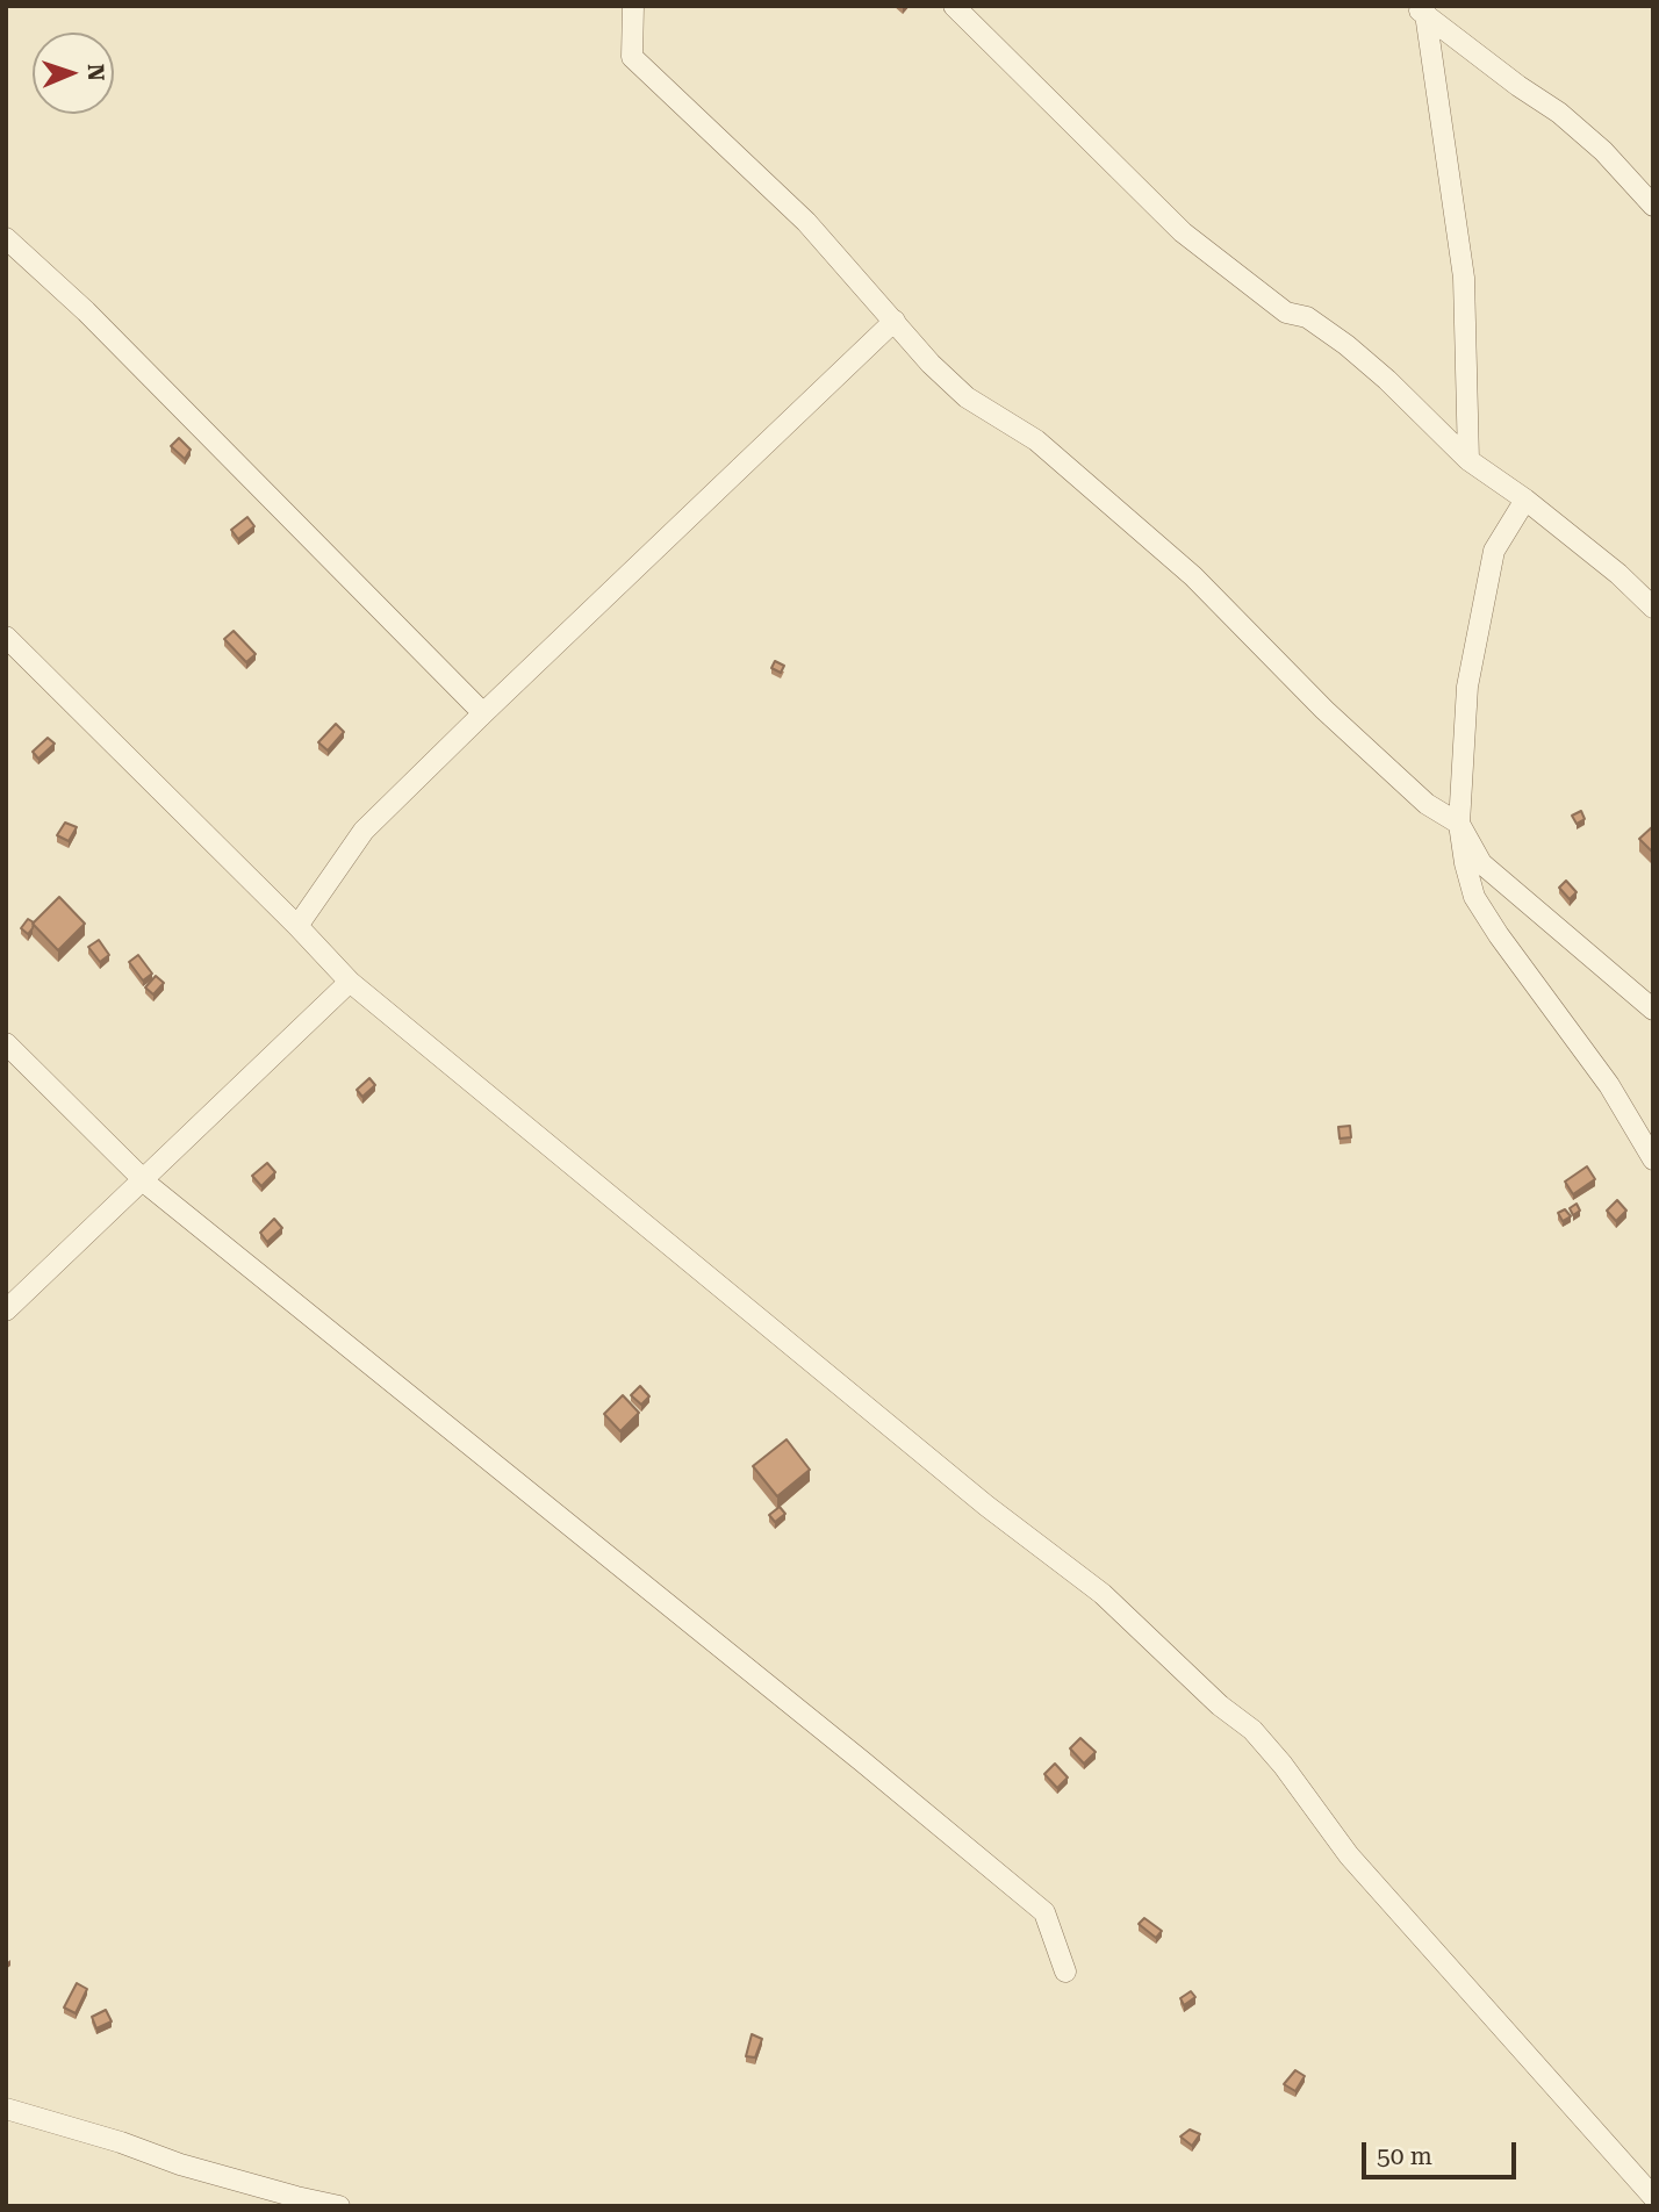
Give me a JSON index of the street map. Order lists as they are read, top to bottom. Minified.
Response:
{"scale_bar":"50 m","north":"right"}
